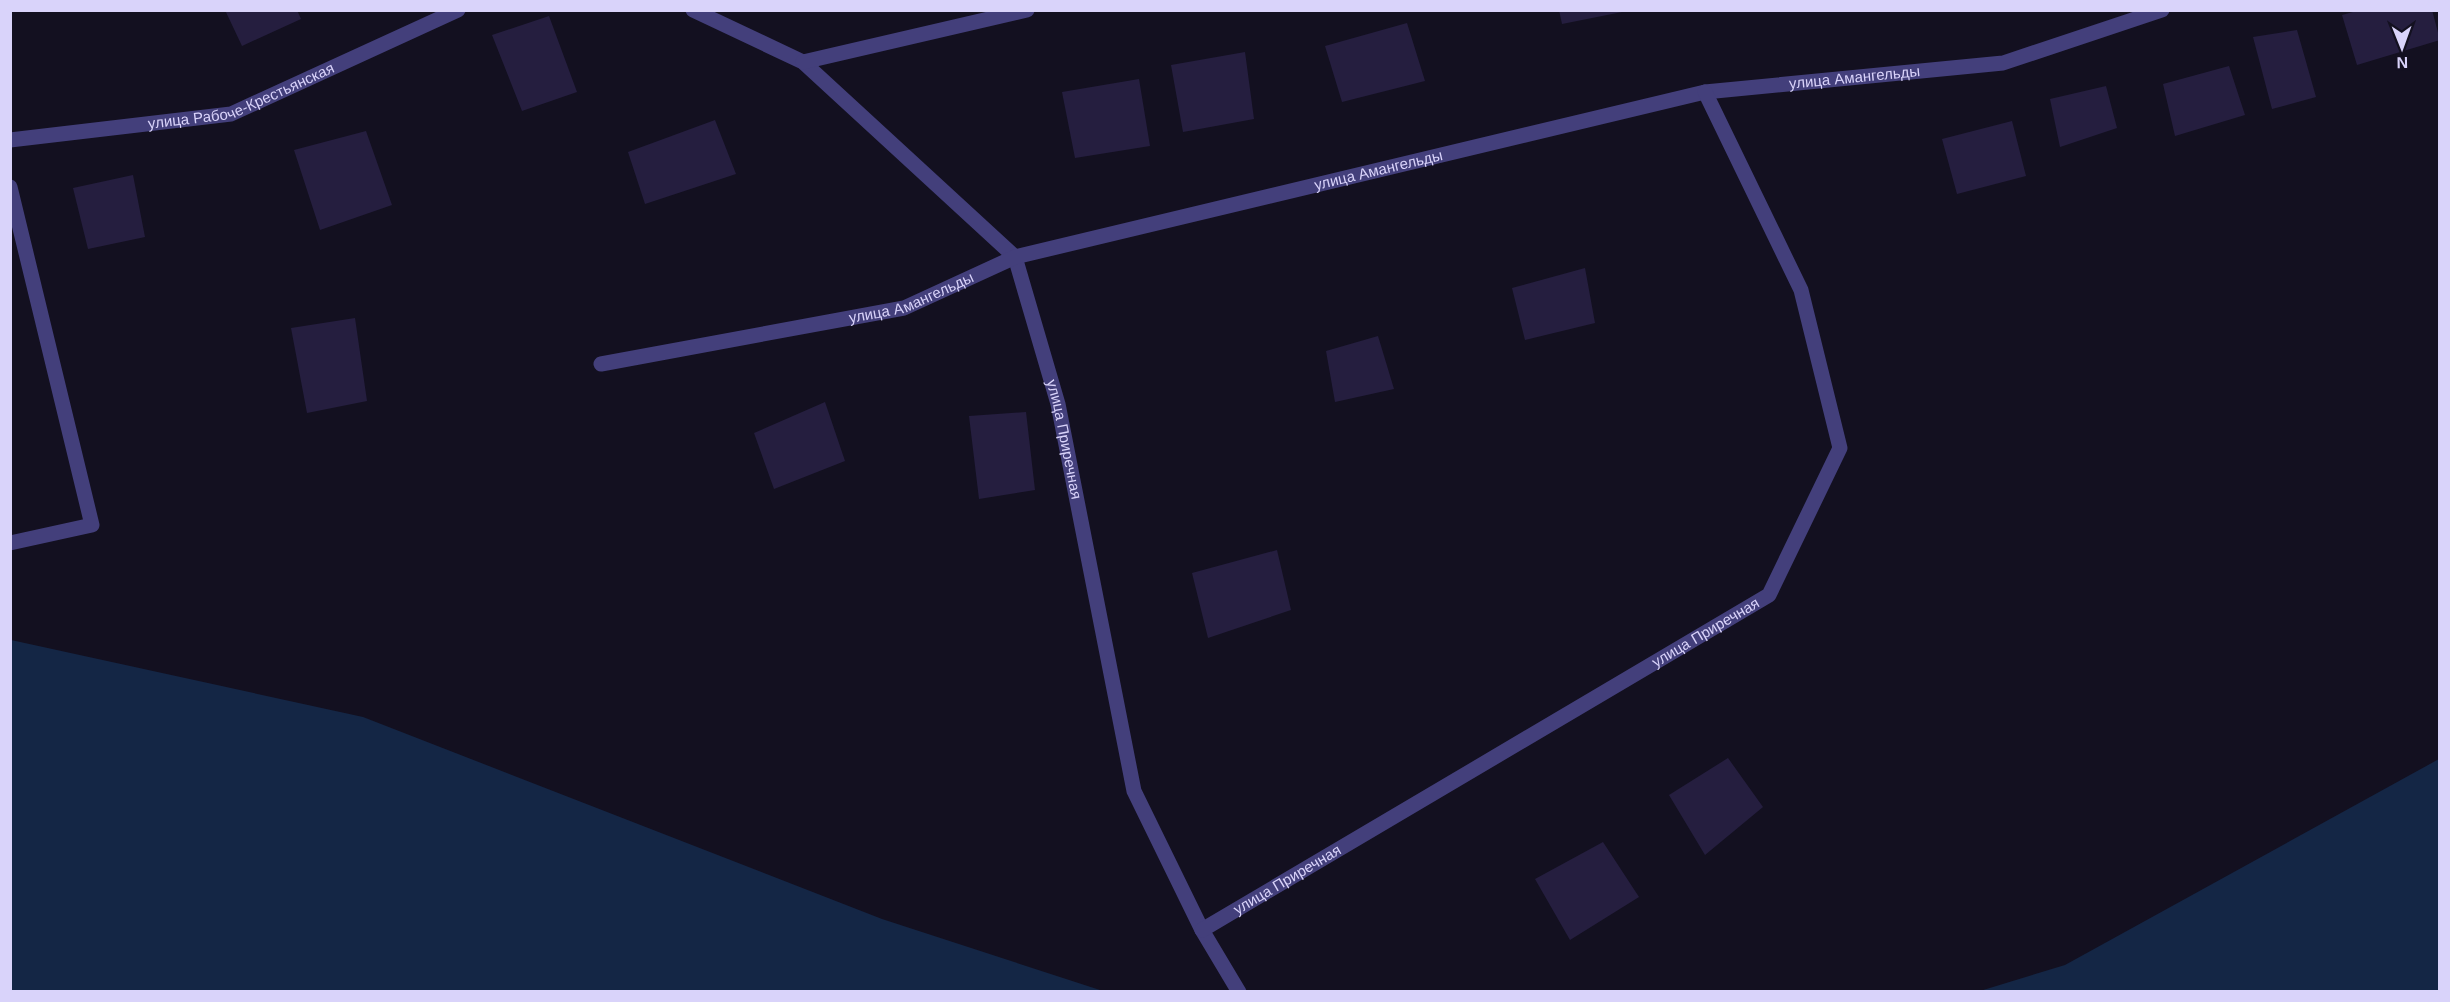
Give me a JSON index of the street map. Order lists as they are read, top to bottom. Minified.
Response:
{"streets":{"street":["улица Амангельды","улица Рабоче-Крестьянская","улица Приречная"]},"crossings":[["улица Амангельды","улица Приречная"]],"north":"bottom"}
